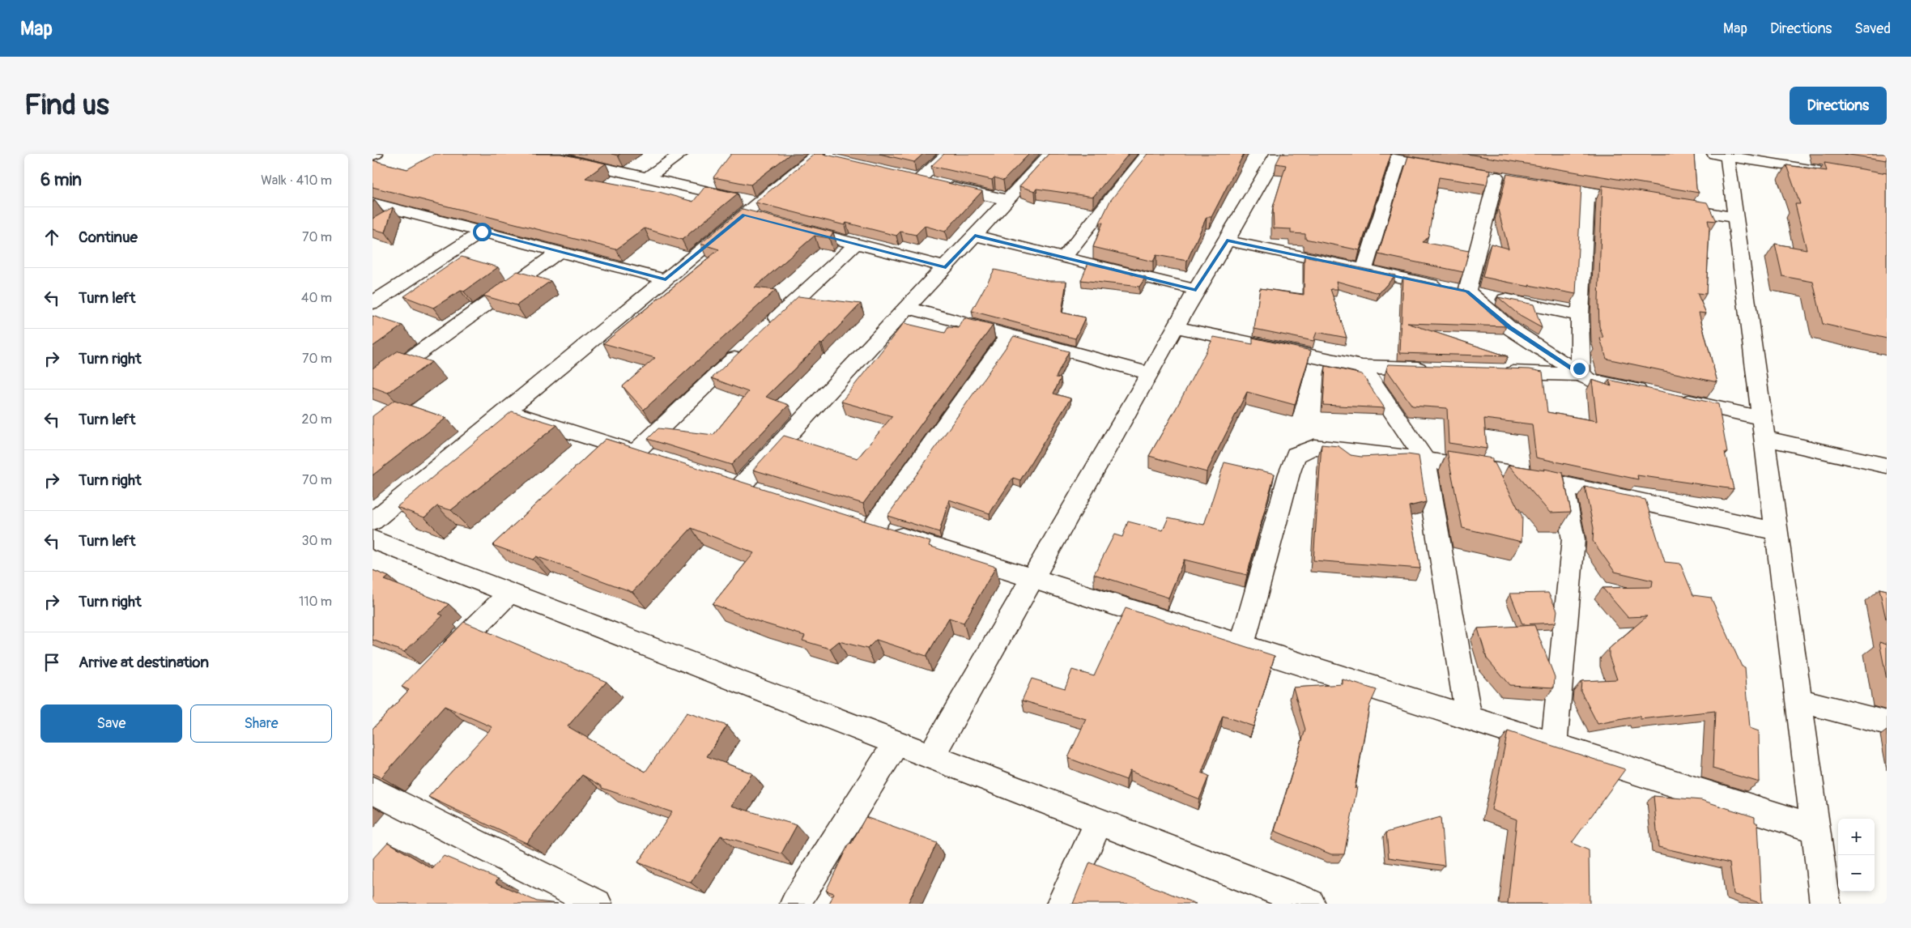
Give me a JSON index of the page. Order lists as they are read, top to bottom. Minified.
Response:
{"page":{"header":"Map","nav":["Map","Directions","Saved"],"buttons":["Directions",["Save","Share"]],"title":"Find us","heading":["6 min","Walk · 410 m"],"list":[["Continue","70 m"],["Turn left","40 m"],["Turn right","70 m"],["Turn left","20 m"],["Turn right","70 m"],["Turn left","30 m"],["Turn right","110 m"],"Arrive at destination"],"map_buttons":["+","−"]}}
